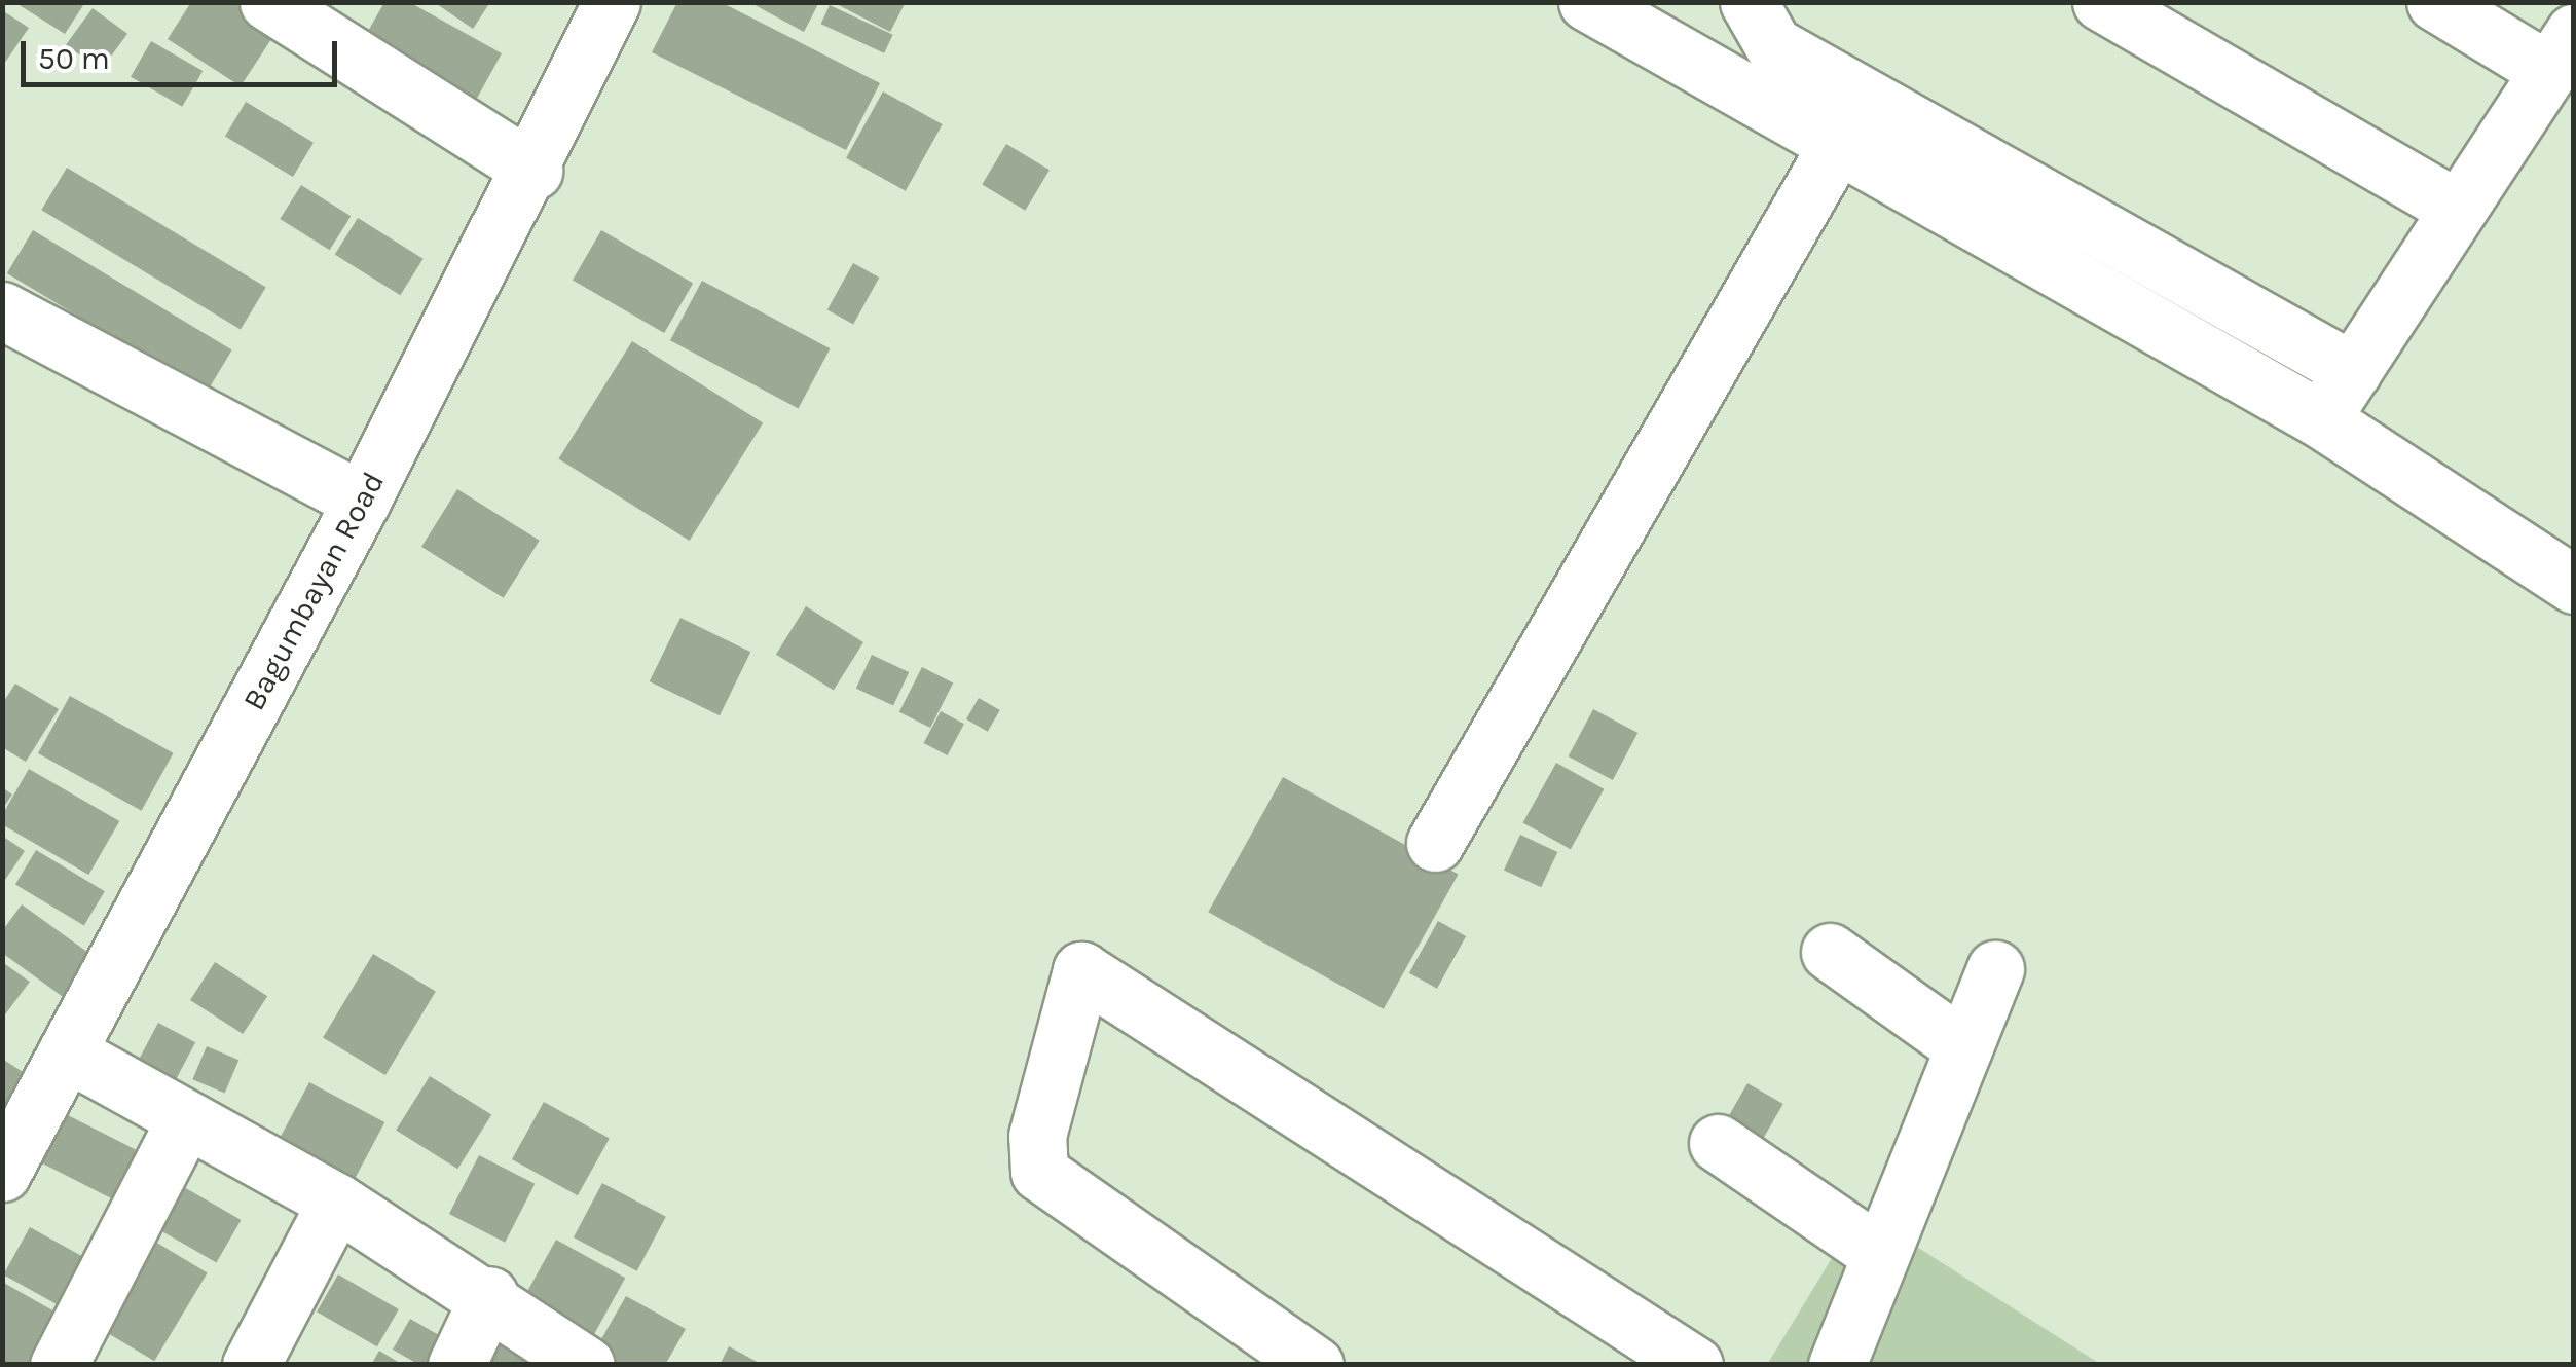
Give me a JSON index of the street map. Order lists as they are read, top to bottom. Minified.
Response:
{"streets":{"street":["Bagumbayan Road"]},"scale_bar":"50 m"}
